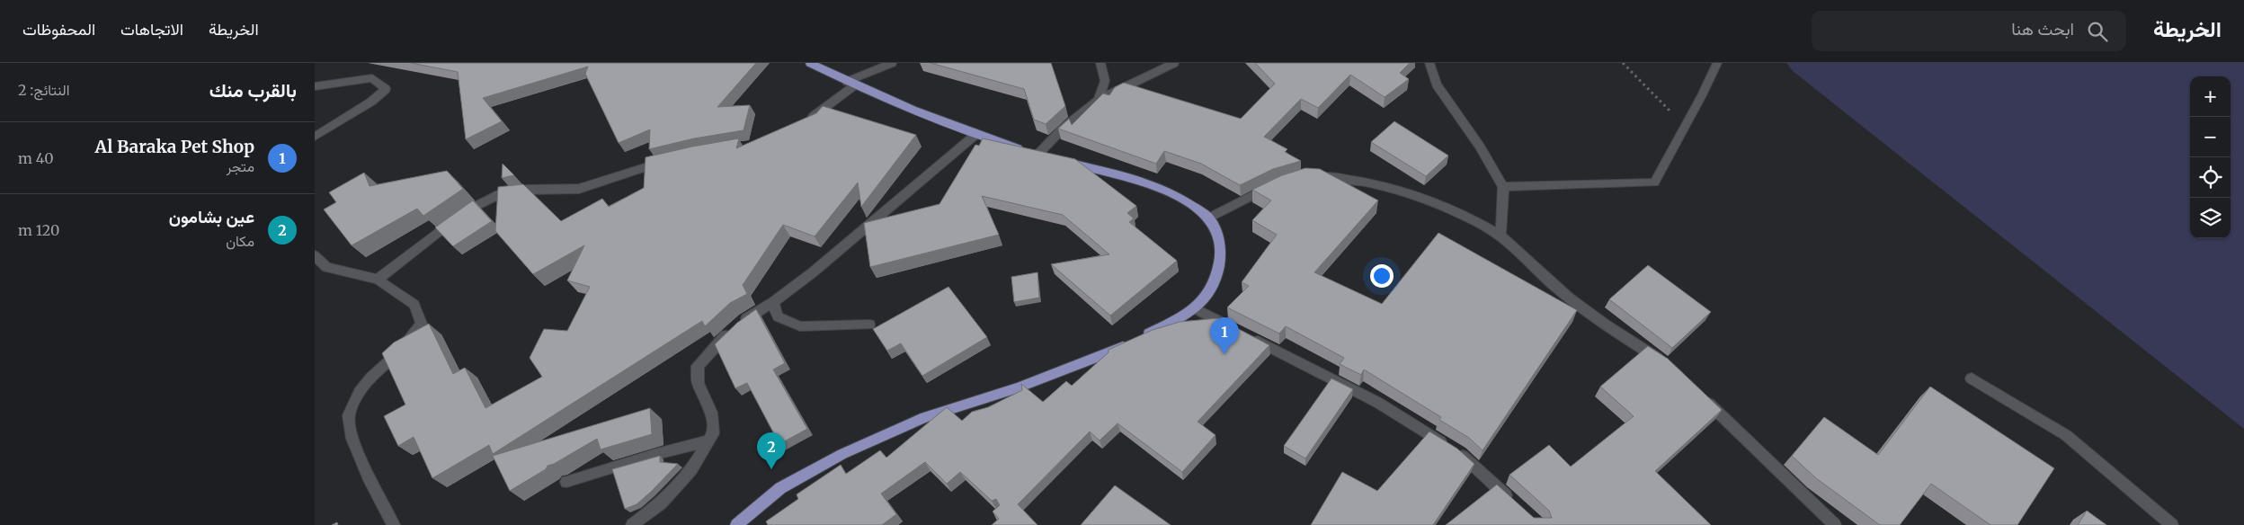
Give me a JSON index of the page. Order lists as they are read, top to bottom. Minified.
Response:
{"page":{"header":"الخريطة","search":"ابحث هنا","nav":["الخريطة","الاتجاهات","المحفوظات"],"heading":["بالقرب منك","النتائج: 2"],"map_buttons":["+","−"],"list":[{"mark":"1","name":"Al Baraka Pet Shop","note":"متجر","value":"40 m"},{"mark":"2","name":"عين بشامون","note":"مكان","value":"120 m"}],"pins":["1","2"]}}
